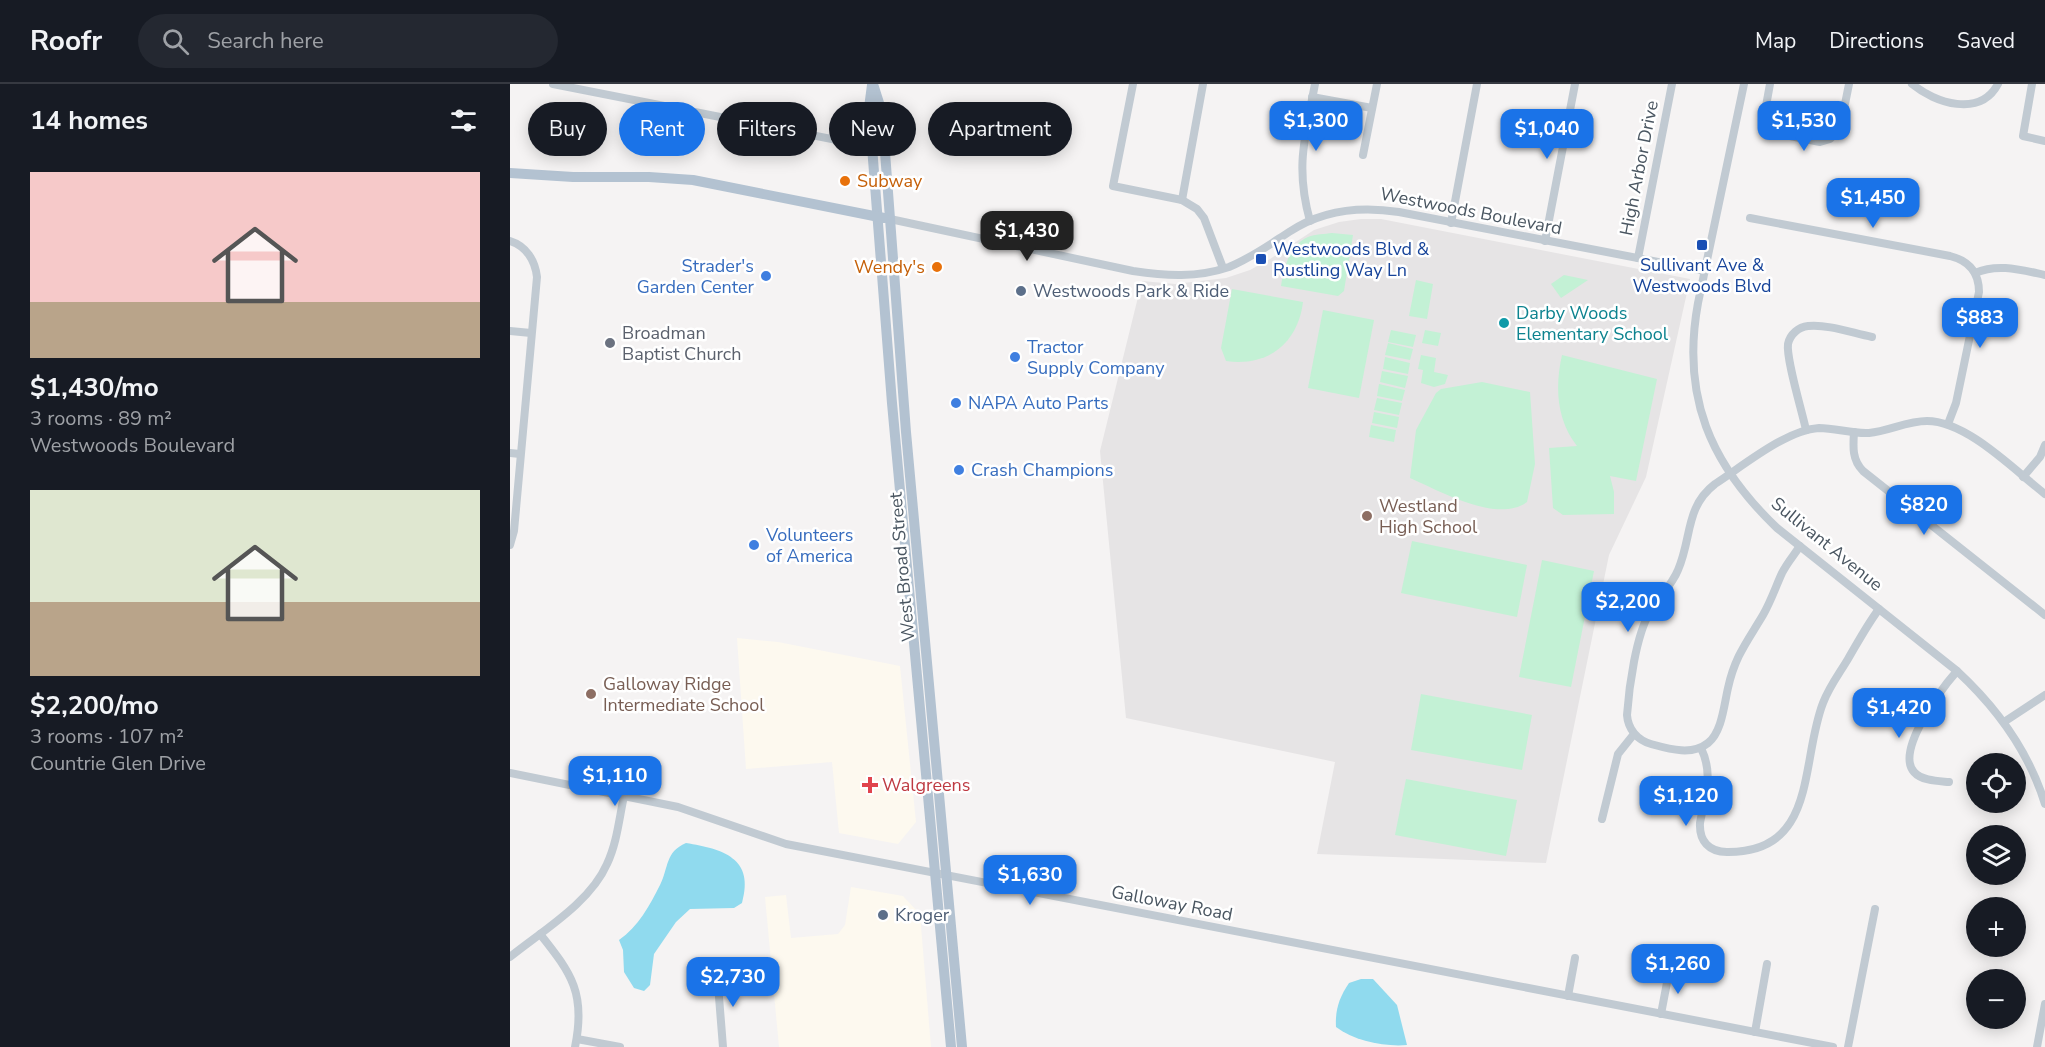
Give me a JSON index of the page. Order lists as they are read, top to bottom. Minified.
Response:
{"streets":{"main road":["West Broad Street"],"street":["High Arbor Drive","Westwoods Boulevard","Sullivant Avenue","Galloway Road"]},"crossings":[["High Arbor Drive","Westwoods Boulevard"],["Westwoods Boulevard","Sullivant Avenue"],["Westwoods Boulevard","West Broad Street"],["West Broad Street","Galloway Road"]],"places":{"other":["Subway","Wendy's","Strader's Garden Center","Westwoods Park & Ride","Darby Woods Elementary School","Broadman Baptist Church","Tractor Supply Company","NAPA Auto Parts","Crash Champions","Westland High School","Volunteers of America","Galloway Ridge Intermediate School","Kroger"],"transit":["Sullivant Ave & Westwoods Blvd","Westwoods Blvd & Rustling Way Ln"],"health":["Walgreens"]},"page":{"header":"Roofr","search":"Search here","nav":["Map","Directions","Saved"],"heading":"14 homes","price":["$1,300","$1,530","$1,040","$1,450","$1,430","$883","$820","$2,200","$1,420","$1,110","$1,120","$1,630","$1,260","$2,730"],"chip":["Buy","Rent","Filters","New","Apartment"],"list":[{"name":"$1,430/mo","note":"3 rooms · 89 m² · Westwoods Boulevard"},{"name":"$2,200/mo","note":"3 rooms · 107 m² · Countrie Glen Drive"}],"map_buttons":["+","−"]}}
